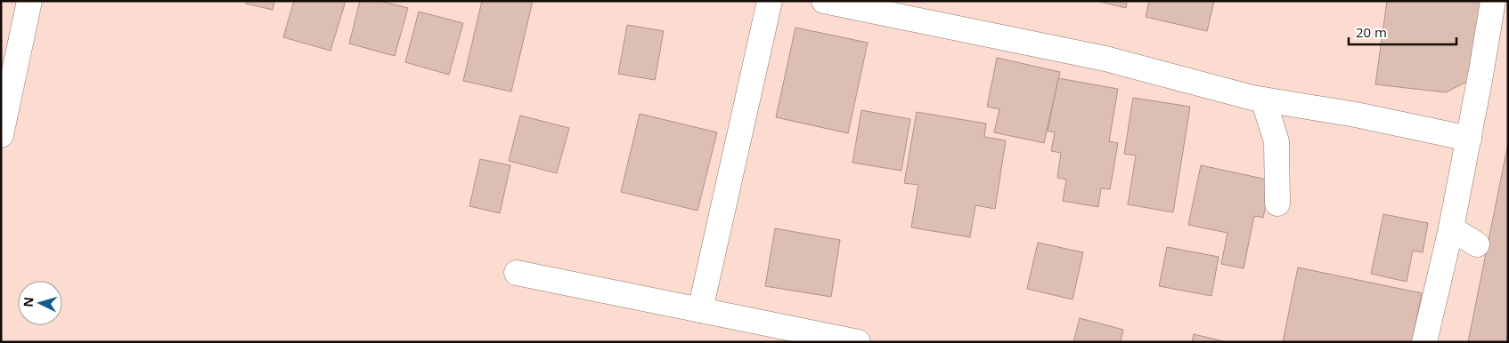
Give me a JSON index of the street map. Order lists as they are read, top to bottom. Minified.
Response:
{"scale_bar":"20 m","north":"left"}
